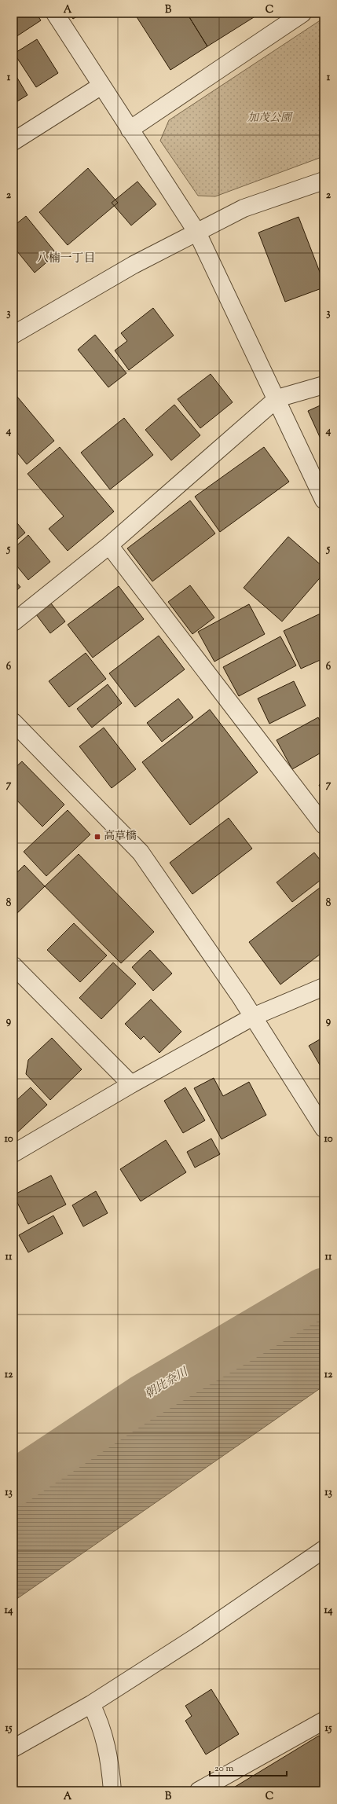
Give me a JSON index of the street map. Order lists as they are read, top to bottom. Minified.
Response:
{"districts":["八楠一丁目"],"water":["朝比奈川"],"parks":["加茂公園"],"places":{"transit":["高草橋"]},"scale_bar":"20 m","grid":{"columns":["A","B","C"],"rows":["1","2","3","4","5","6","7","8","9","10","11","12","13","14","15"]}}
